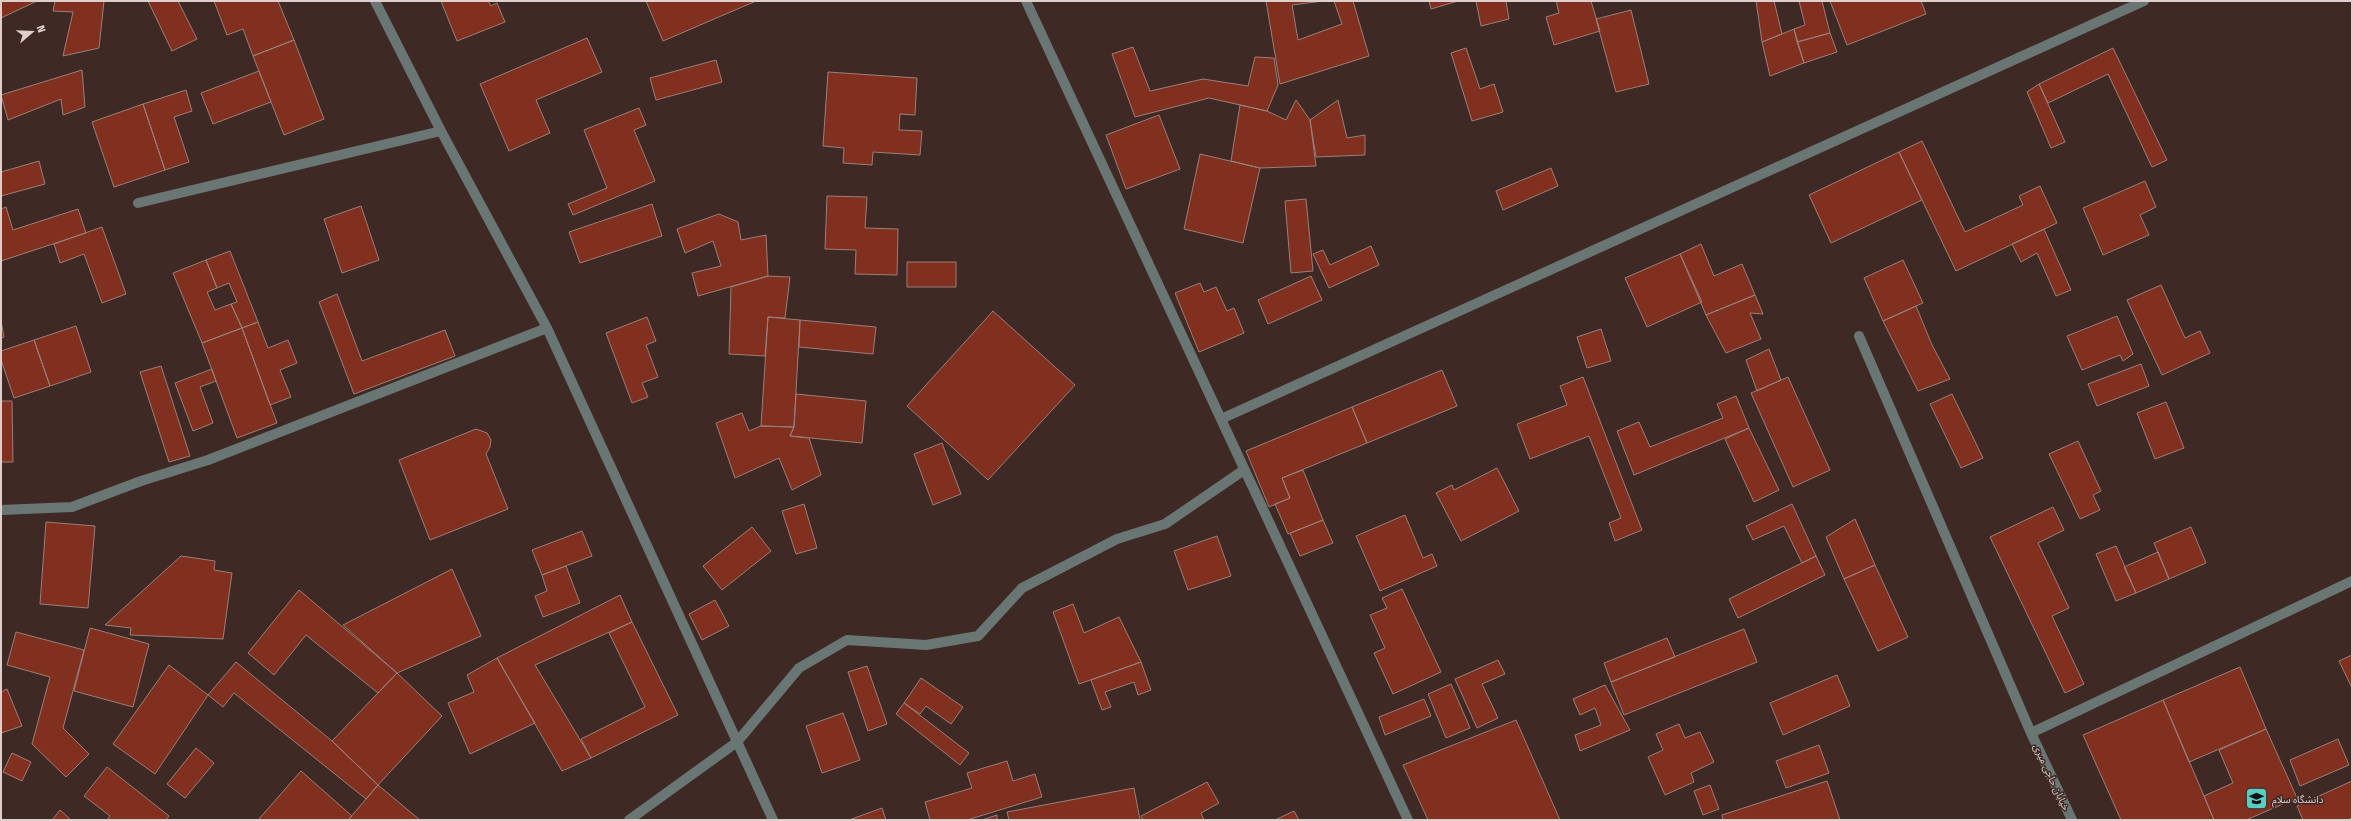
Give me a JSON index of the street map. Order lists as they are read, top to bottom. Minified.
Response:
{"streets":{"street":["خیابان حاجی میری"]},"places":{"school or university":["دانشگاه سلام"]},"north":"right"}
